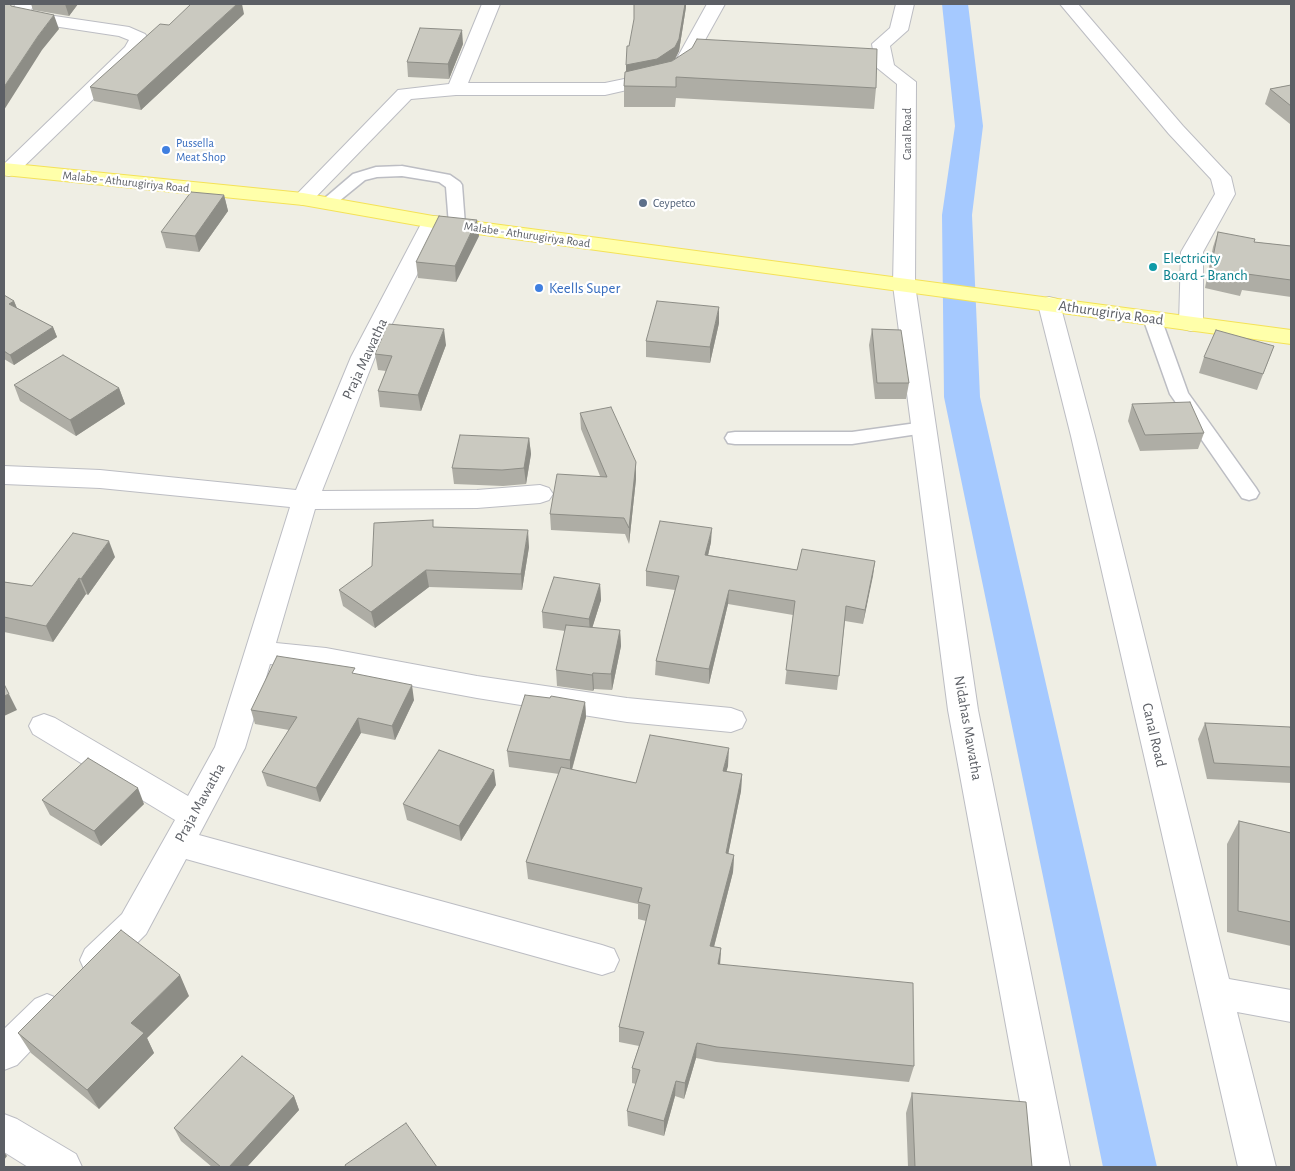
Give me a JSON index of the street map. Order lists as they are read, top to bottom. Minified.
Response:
{"streets":{"main road":["Malabe - Athurugiriya Road","Athurugiriya Road"],"street":["Canal Road","Praja Mawatha","Nidahas Mawatha"]},"crossings":[["Canal Road","Malabe - Athurugiriya Road"],["Canal Road","Athurugiriya Road"],["Canal Road","Nidahas Mawatha"],["Malabe - Athurugiriya Road","Athurugiriya Road"],["Malabe - Athurugiriya Road","Praja Mawatha"],["Malabe - Athurugiriya Road","Nidahas Mawatha"]],"places":["Pussella Meat Shop","Ceypetco","Electricity Board - Branch","Keells Super"]}
